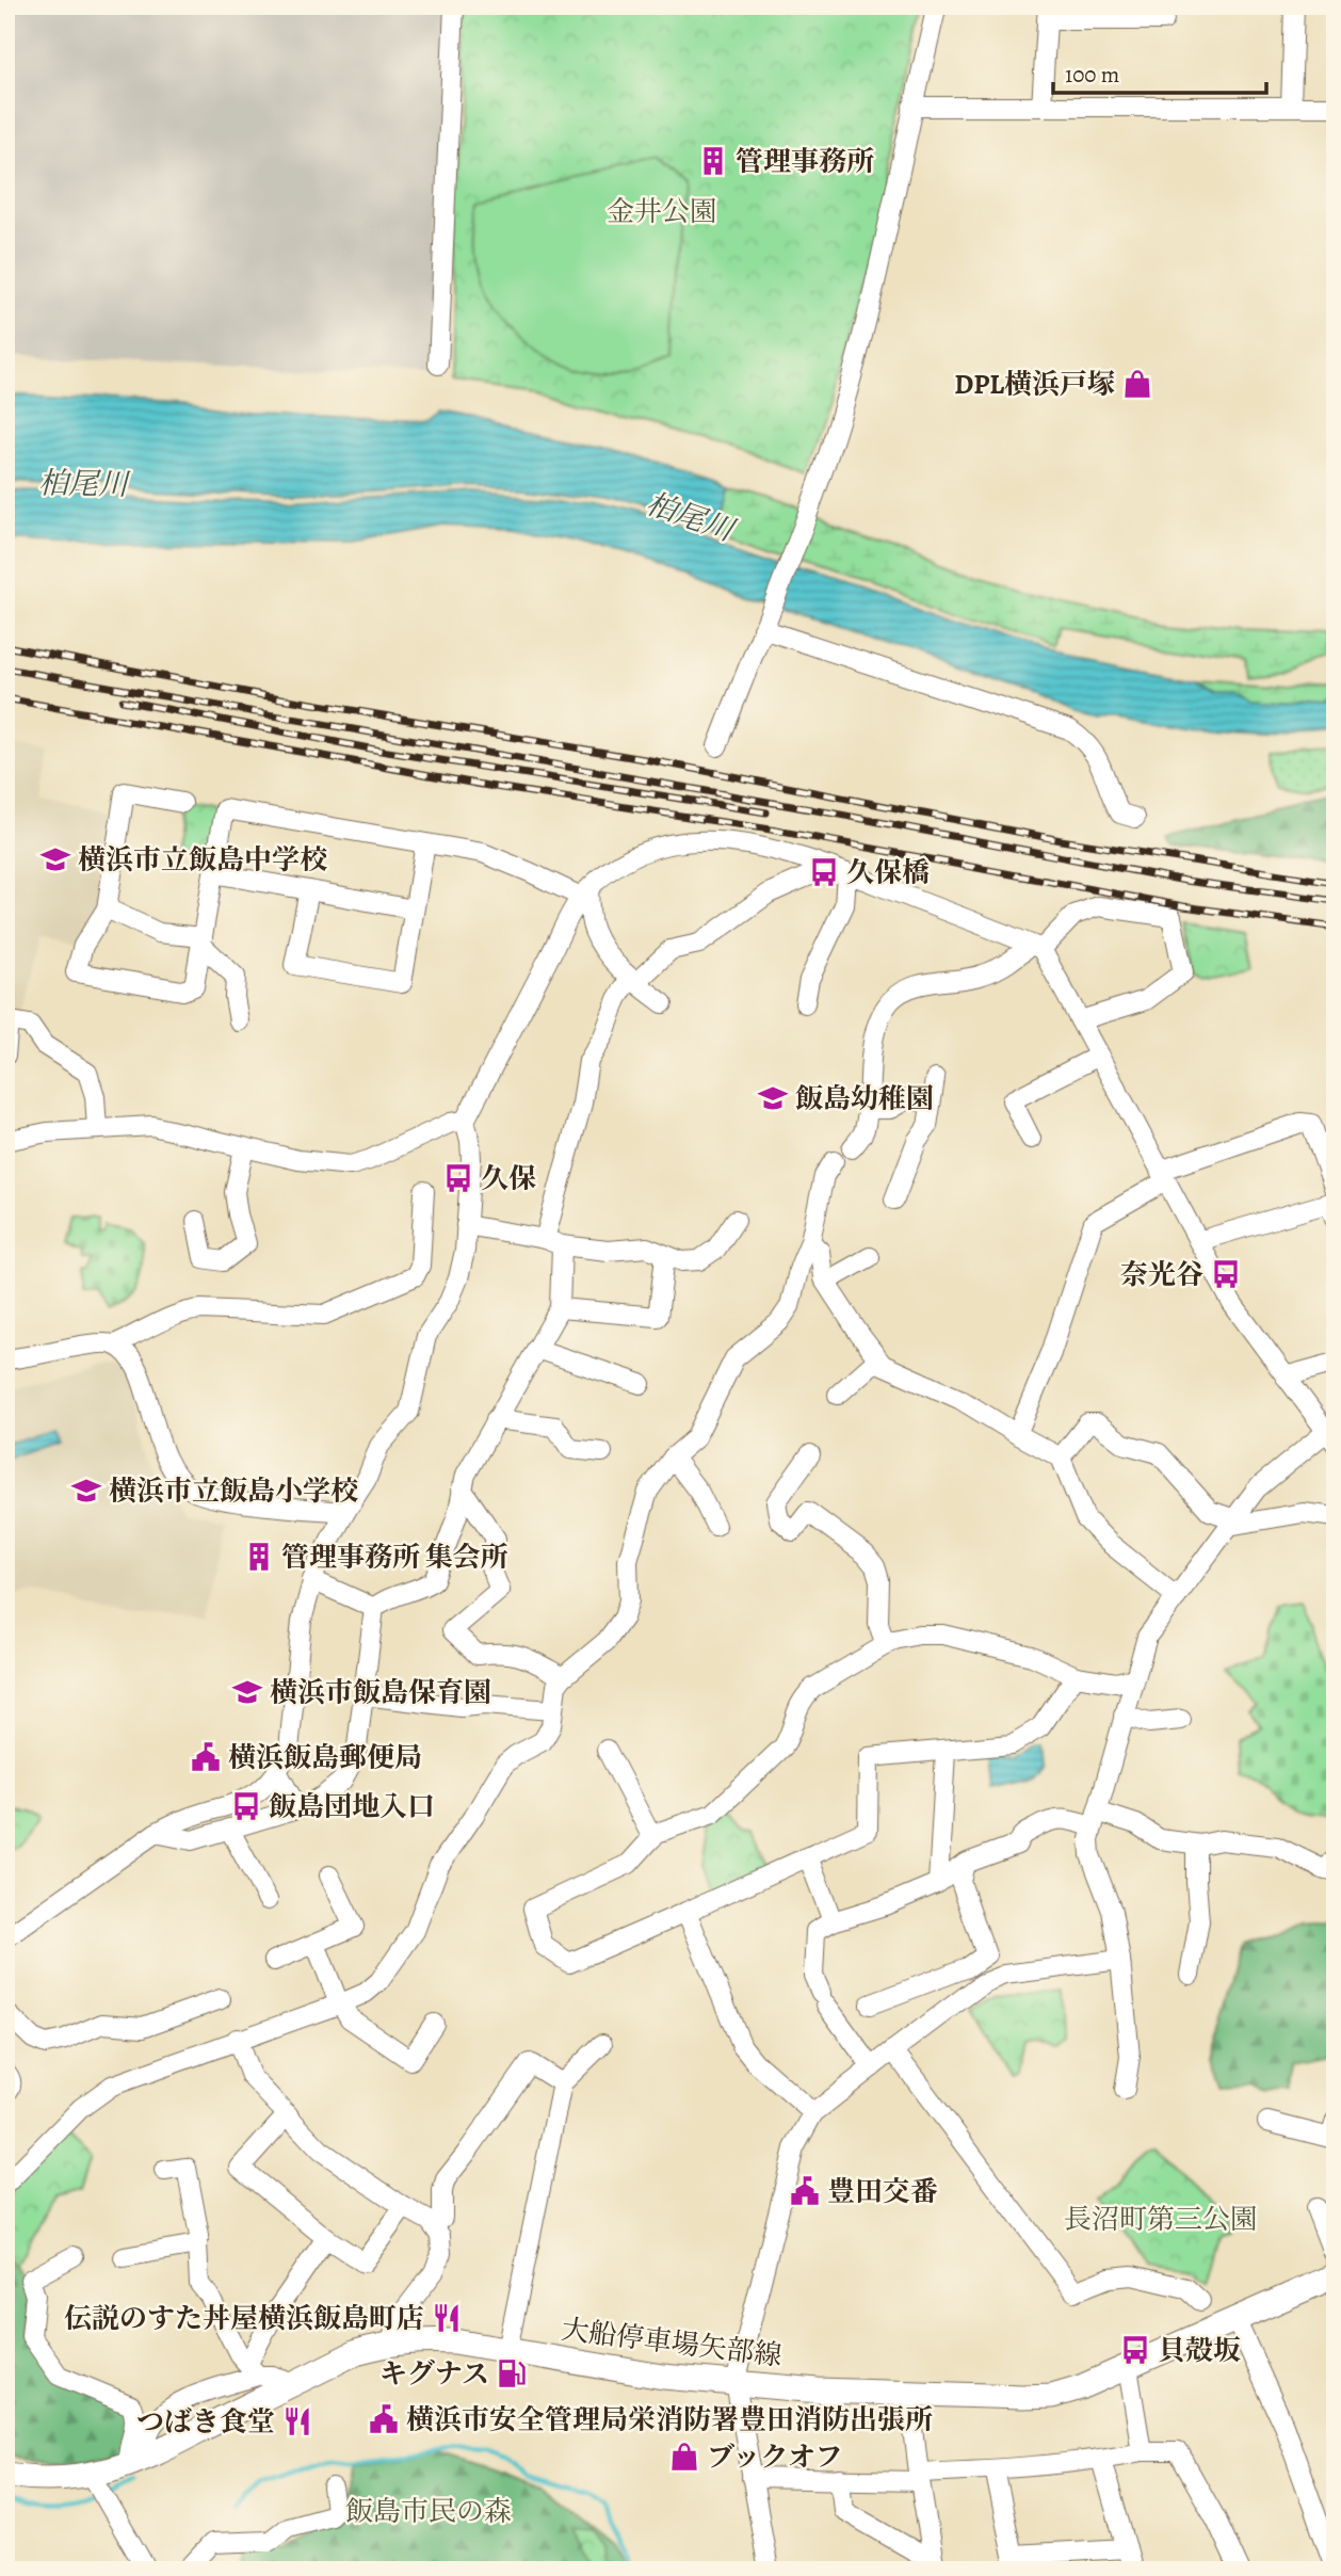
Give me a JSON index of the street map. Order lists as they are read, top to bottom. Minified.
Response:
{"streets":{"main road":["大船停車場矢部線"]},"water":["柏尾川"],"parks":["金井公園","長沼町第三公園","飯島市民の森"],"places":{"building":["管理事務所","管理事務所 集会所"],"shop":["DPL横浜戸塚","ブックオフ"],"school or university":["横浜市立飯島中学校","飯島幼稚園","横浜市立飯島小学校","横浜市飯島保育園"],"bus stop":["久保橋","久保","奈光谷","飯島団地入口","貝殻坂"],"public building":["横浜飯島郵便局","豊田交番","横浜市安全管理局栄消防署豊田消防出張所"],"restaurant":["伝説のすた丼屋横浜飯島町店","つばき食堂"],"fuel station":["キグナス"]},"scale_bar":"100 m"}
